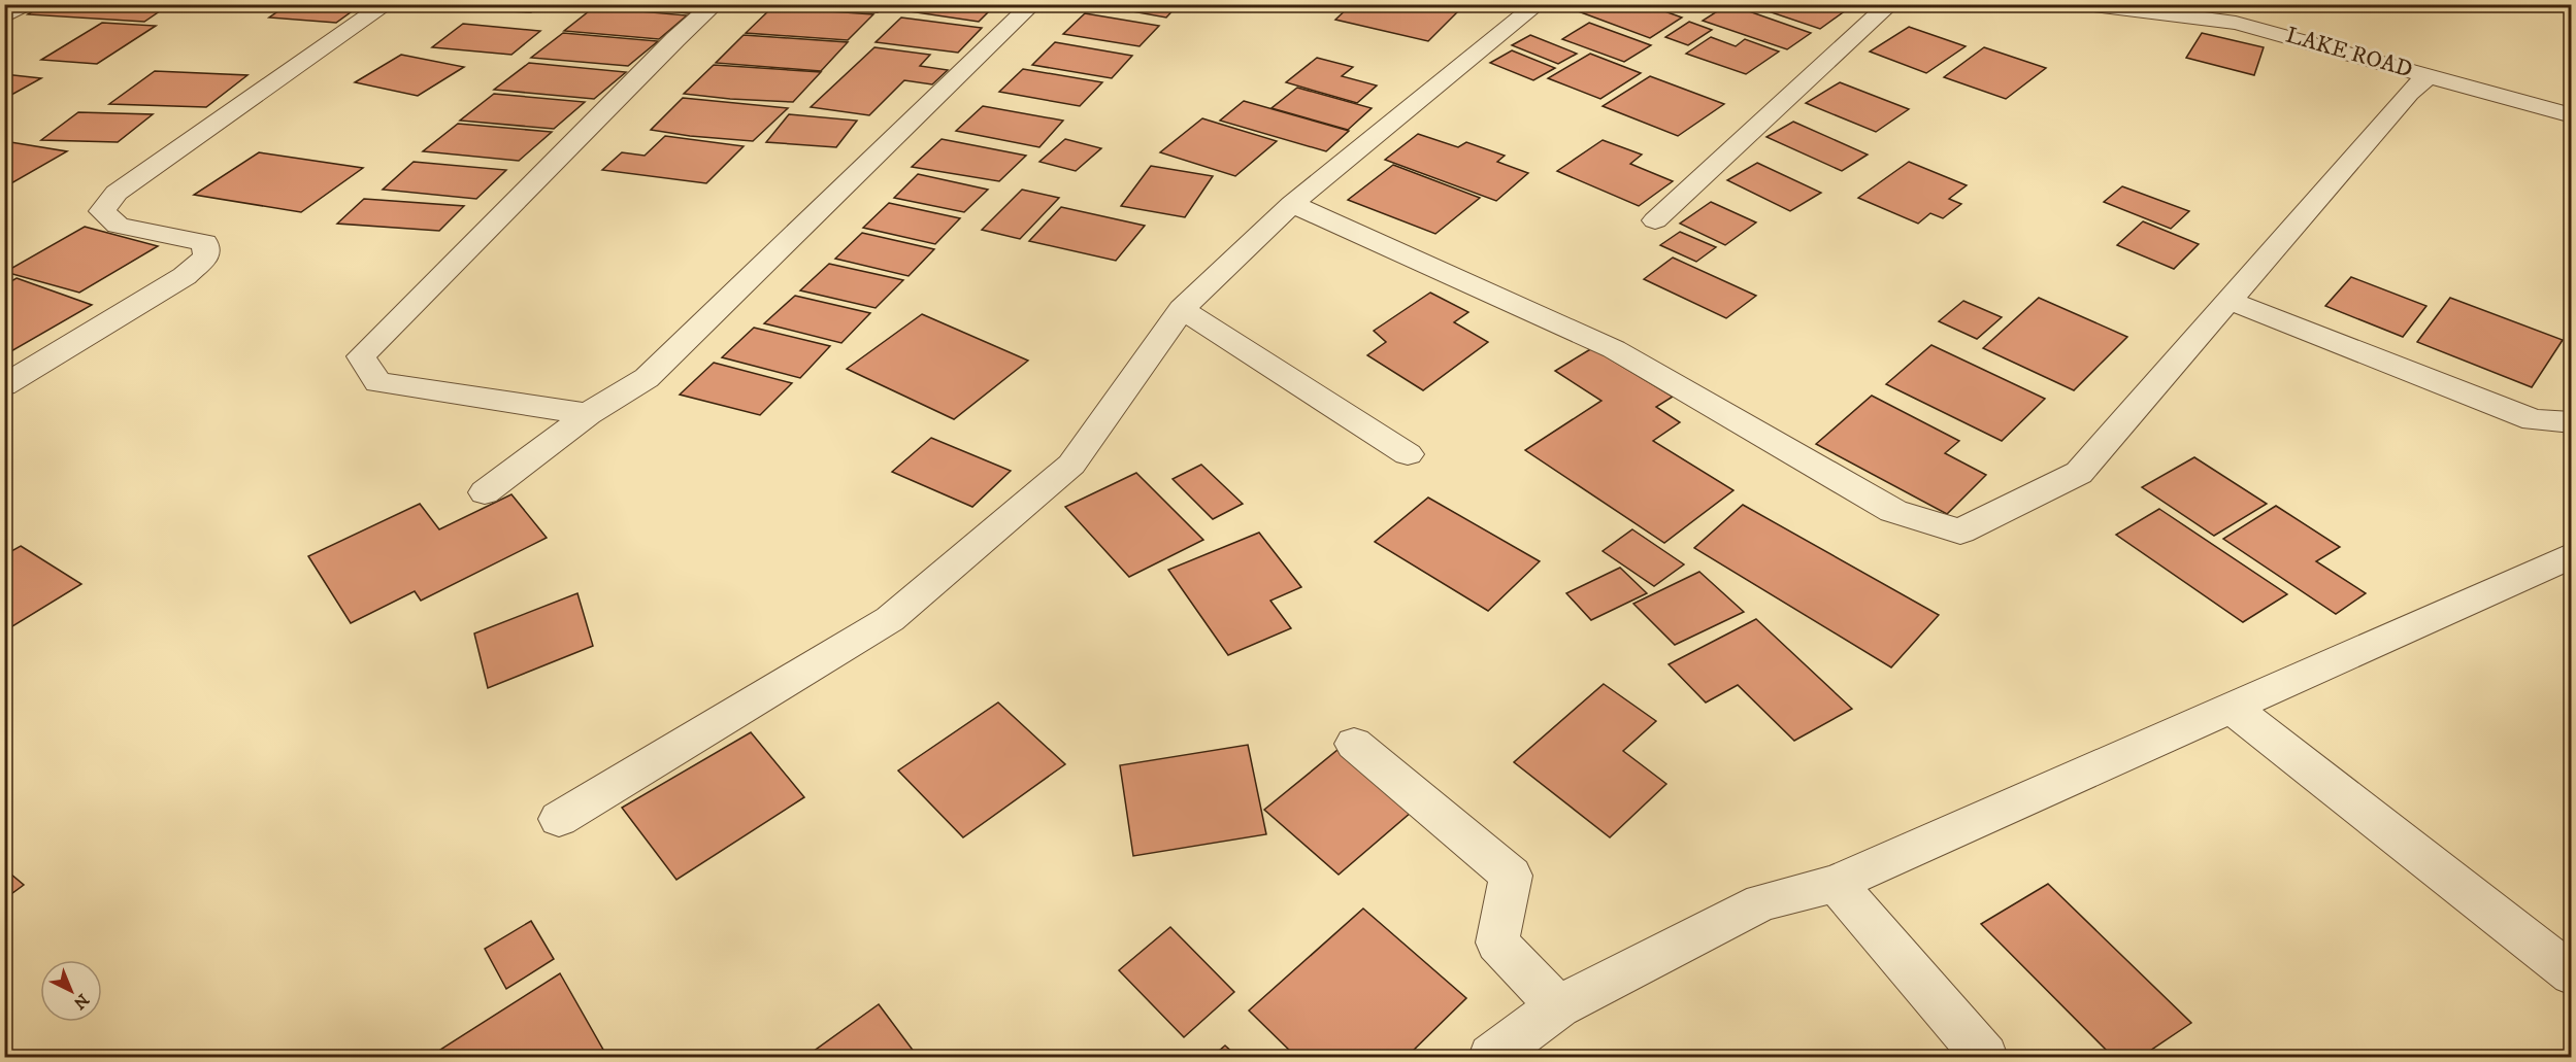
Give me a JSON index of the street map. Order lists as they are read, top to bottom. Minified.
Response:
{"streets":{"street":["LAKE ROAD"]},"north":"bottom right"}
